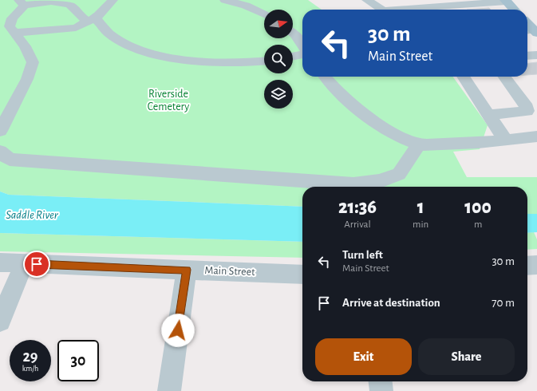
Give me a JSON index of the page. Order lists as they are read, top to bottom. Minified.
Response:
{"streets":{"street":["Main Street"]},"water":["Saddle River"],"parks":["Riverside Cemetery"],"north":"right","page":{"turn":["30 m","Main Street"],"eta":["21:36","Arrival","1","min","100","m"],"list":[{"name":"Turn left","note":"Main Street","value":"30 m"},{"name":"Arrive at destination","value":"70 m"}],"buttons":["Exit","Share"],"speed":"29 km/h","limit":"30"}}
